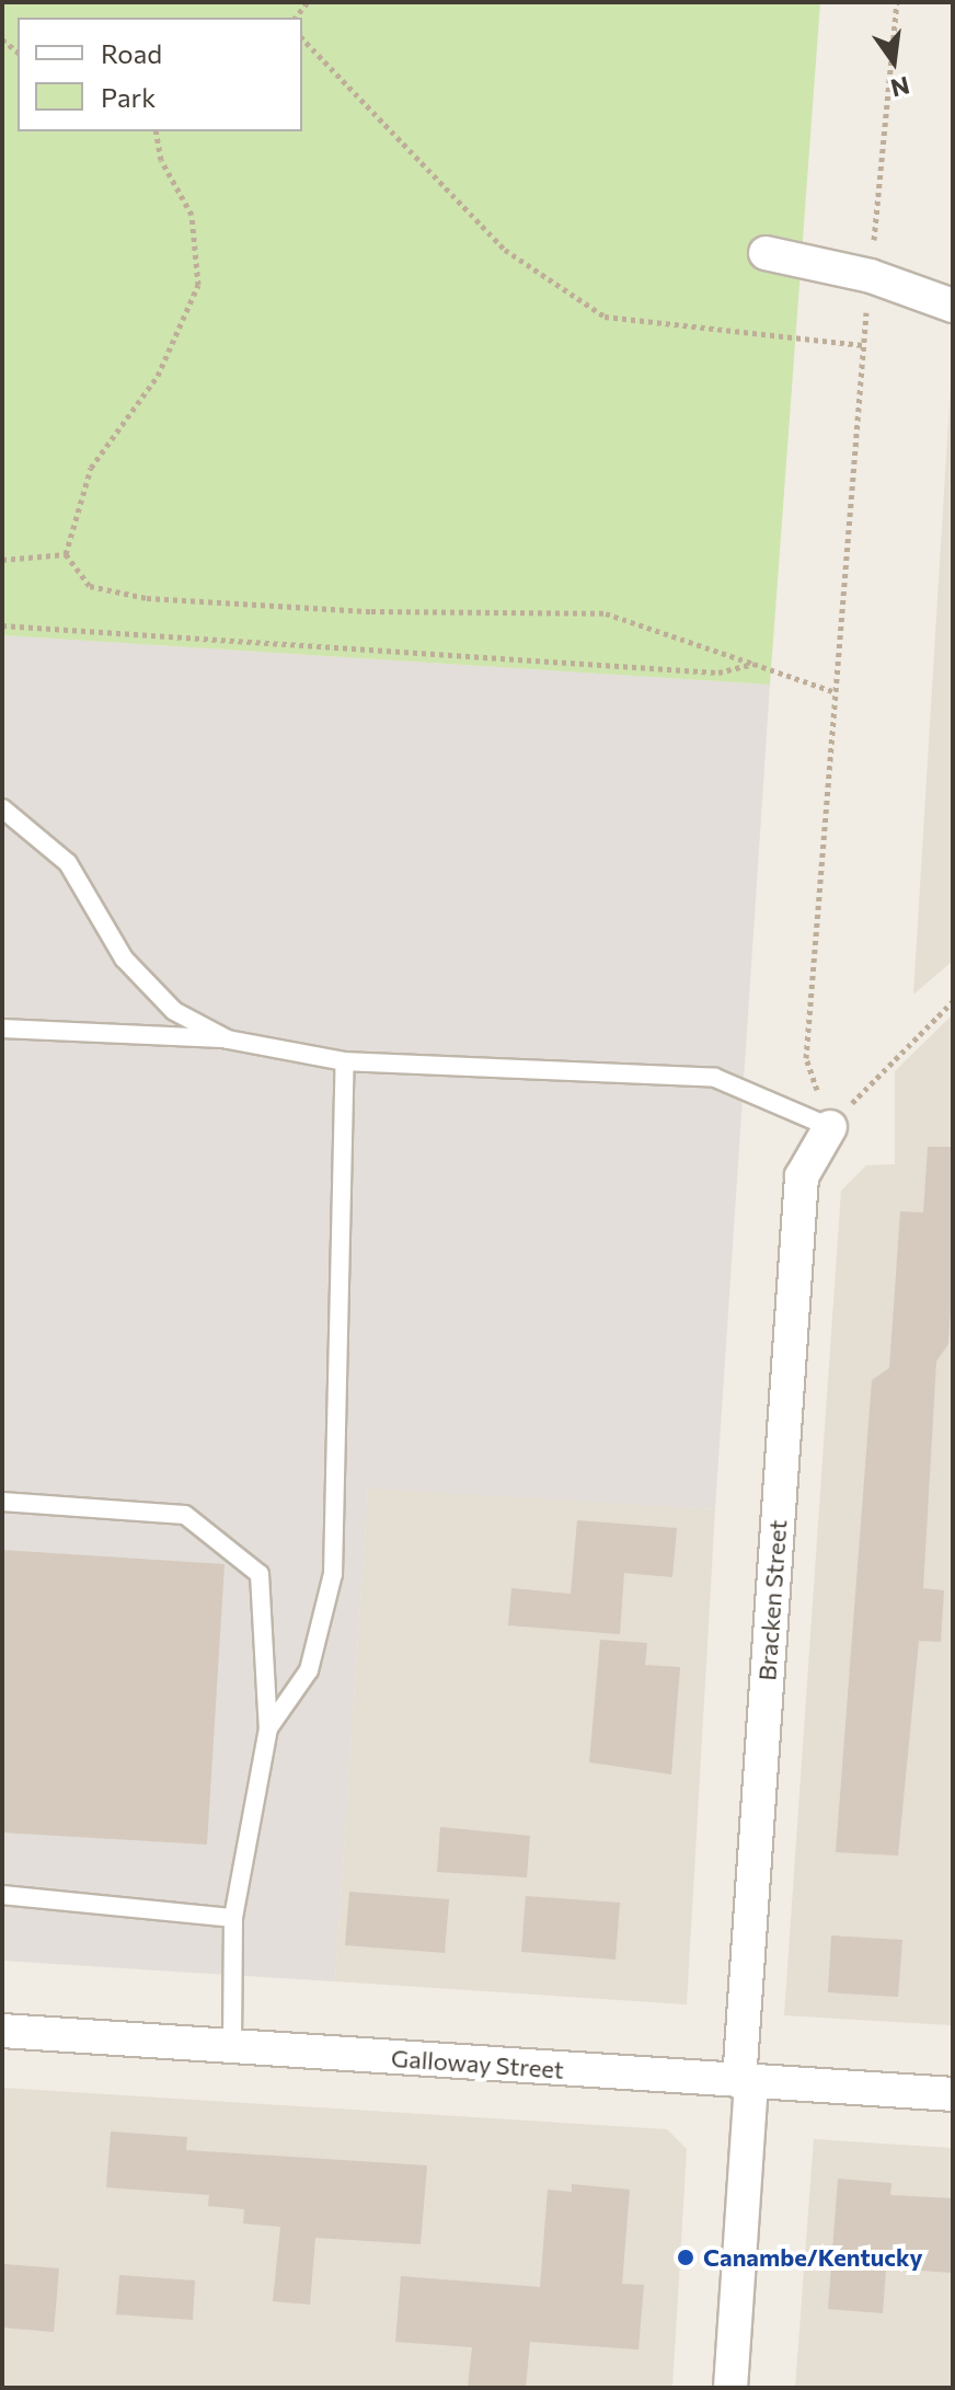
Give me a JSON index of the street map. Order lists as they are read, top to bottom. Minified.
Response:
{"streets":{"street":["Bracken Street","Galloway Street"]},"crossings":[["Bracken Street","Galloway Street"]],"places":["Canambe/Kentucky"],"legend":["Road","Park"],"north":"bottom"}
